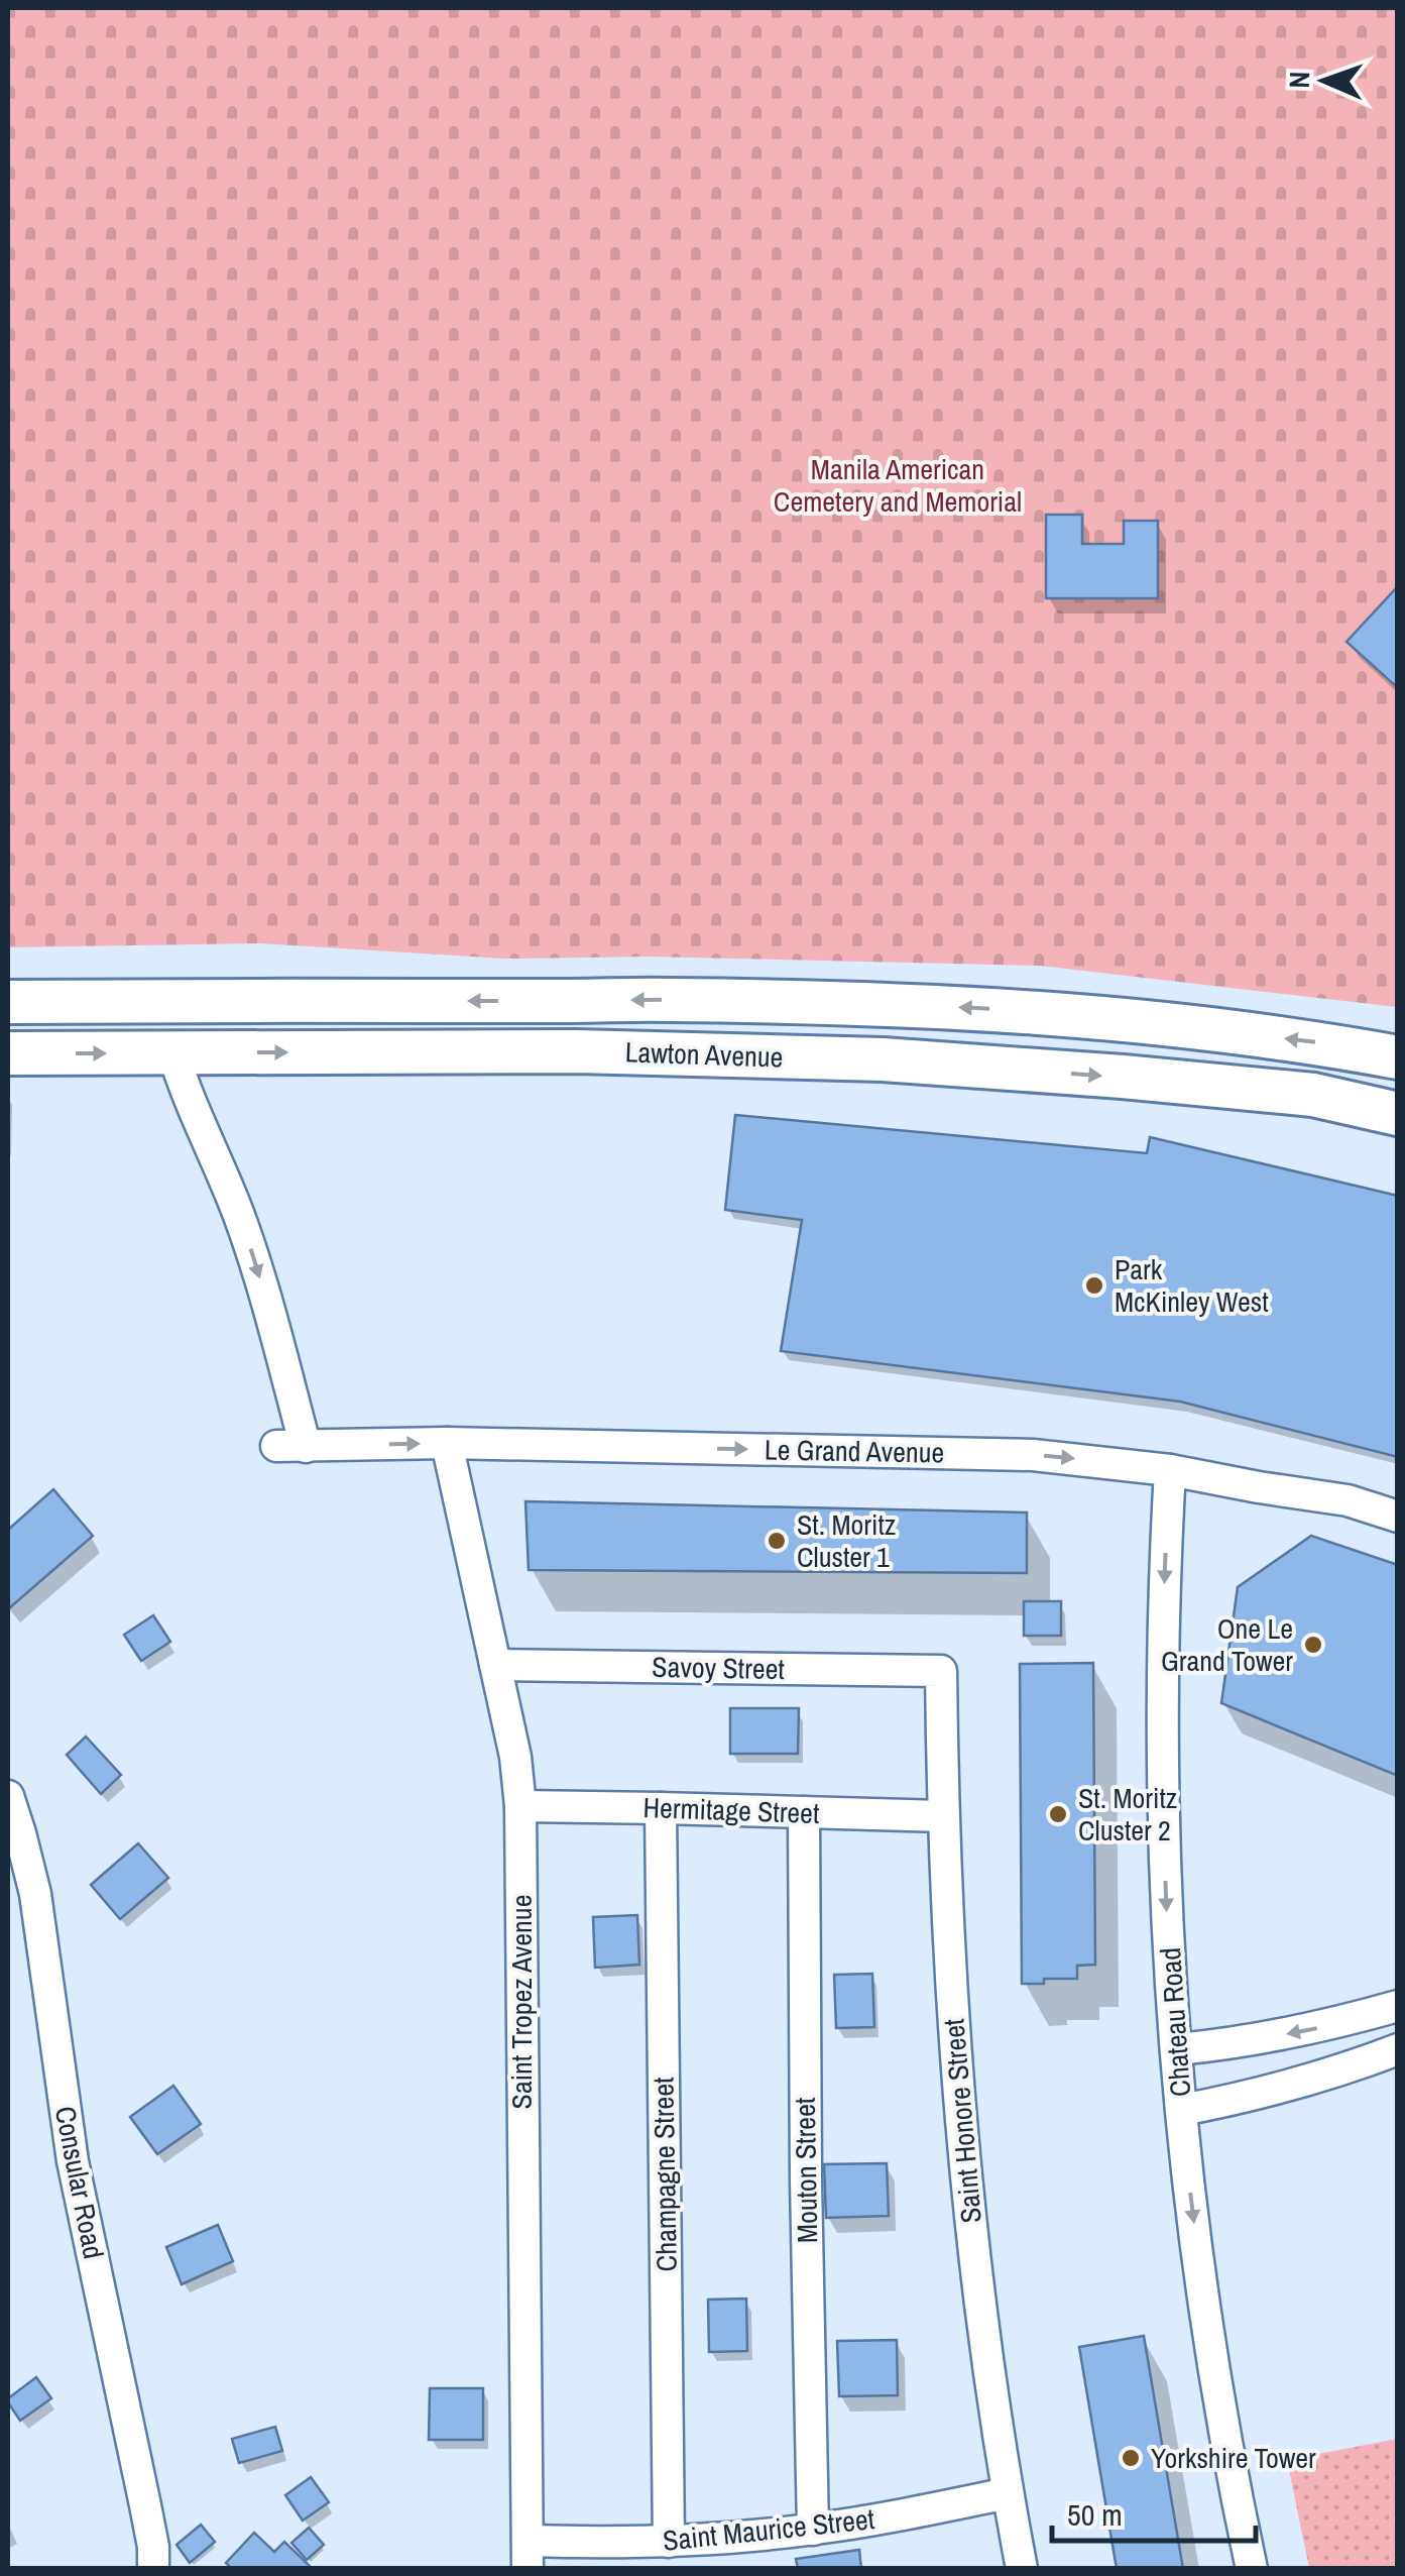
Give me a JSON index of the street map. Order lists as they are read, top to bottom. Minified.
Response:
{"streets":{"main road":["Lawton Avenue"],"street":["Le Grand Avenue","Savoy Street","Hermitage Street","Saint Tropez Avenue","Chateau Road","Saint Honore Street","Mouton Street","Champagne Street","Consular Road","Saint Maurice Street"]},"crossings":[["Lawton Avenue","Le Grand Avenue"],["Le Grand Avenue","Saint Tropez Avenue"],["Le Grand Avenue","Chateau Road"],["Savoy Street","Saint Tropez Avenue"],["Savoy Street","Saint Honore Street"],["Hermitage Street","Saint Tropez Avenue"],["Hermitage Street","Saint Honore Street"],["Hermitage Street","Mouton Street"],["Hermitage Street","Champagne Street"],["Saint Tropez Avenue","Saint Maurice Street"],["Saint Honore Street","Saint Maurice Street"],["Mouton Street","Saint Maurice Street"],["Champagne Street","Saint Maurice Street"]],"one_way":["Le Grand Avenue","Chateau Road"],"parks":["Manila American Cemetery and Memorial"],"places":["Park McKinley West","St. Moritz Cluster 1","One Le Grand Tower","St. Moritz Cluster 2","Yorkshire Tower"],"scale_bar":"50 m","north":"left"}
